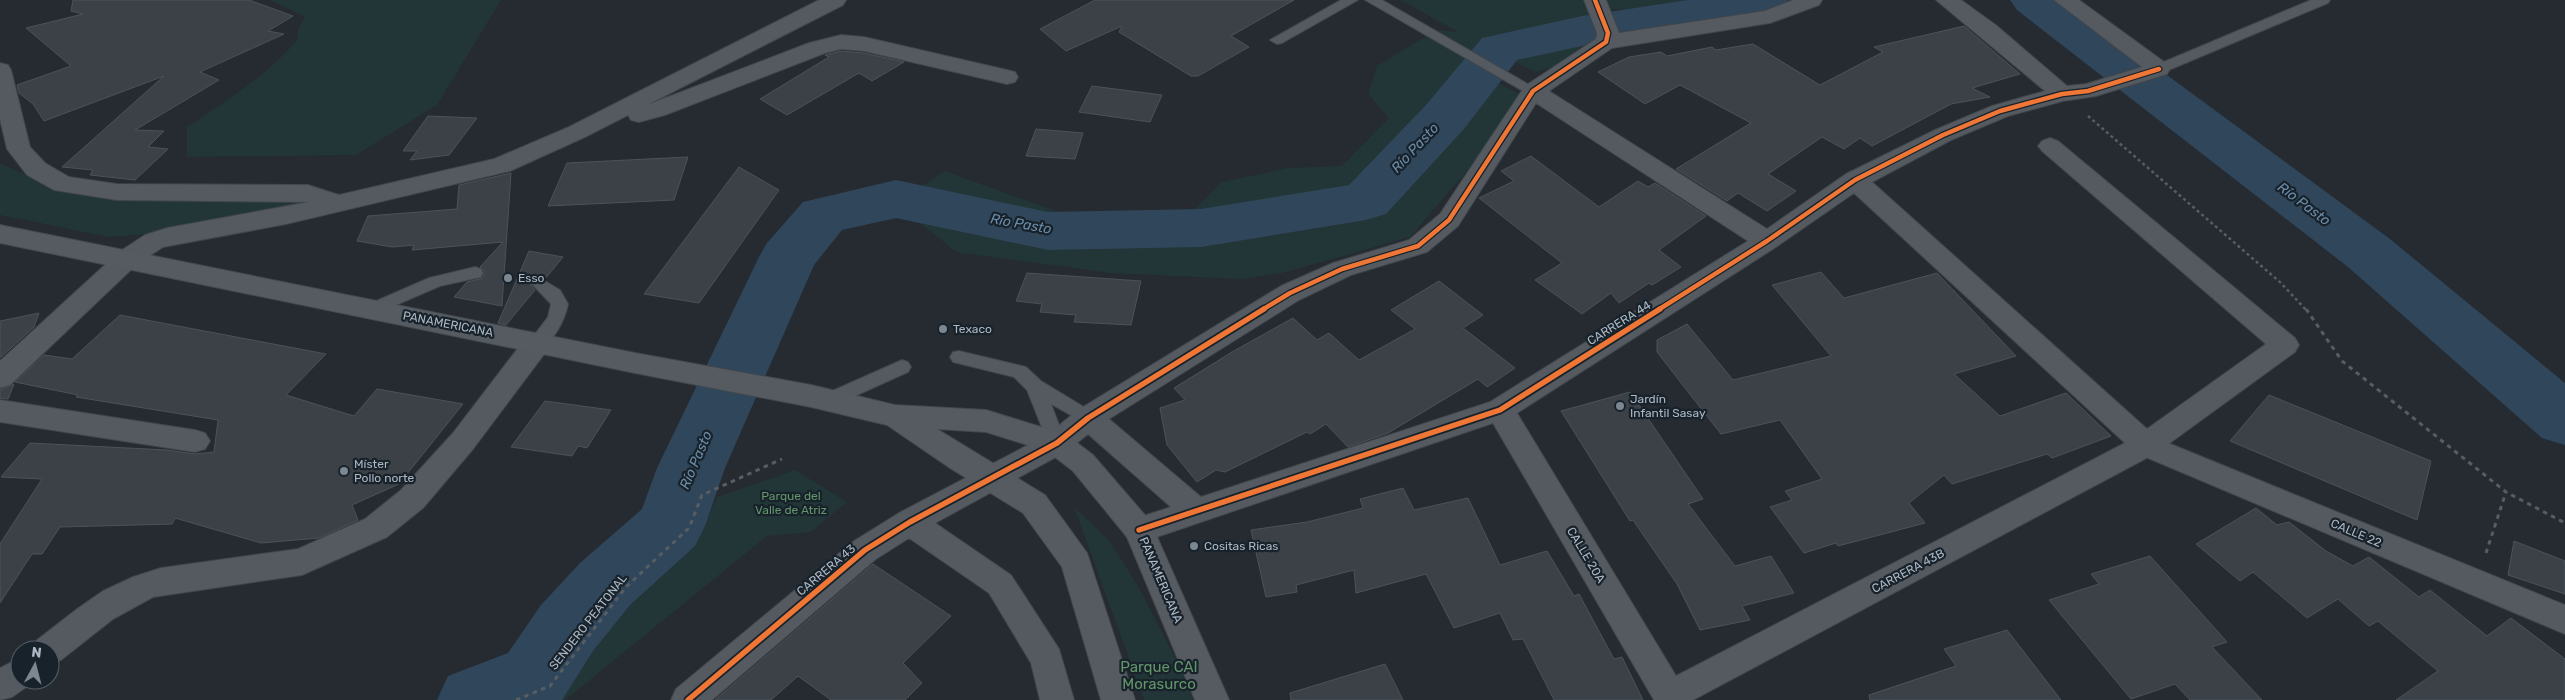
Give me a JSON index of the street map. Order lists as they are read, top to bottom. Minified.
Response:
{"streets":{"main road":["PANAMERICANA"],"street":["CARRERA 44","CALLE 22","CALLE 20A","CARRERA 43","CARRERA 43B"],"path":["SENDERO PEATONAL"]},"crossings":[["CARRERA 44","PANAMERICANA"],["CARRERA 44","CALLE 22"],["CARRERA 44","CALLE 20A"],["PANAMERICANA","CARRERA 43"],["CALLE 22","CARRERA 43B"],["CALLE 20A","CARRERA 43B"]],"water":["Río Pasto"],"parks":["Parque del Valle de Atriz","Parque CAI Morasurco"],"places":["Esso","Texaco","Jardín Infantil Sasay","Míster Pollo norte","Cositas Ricas"],"north":"top"}
